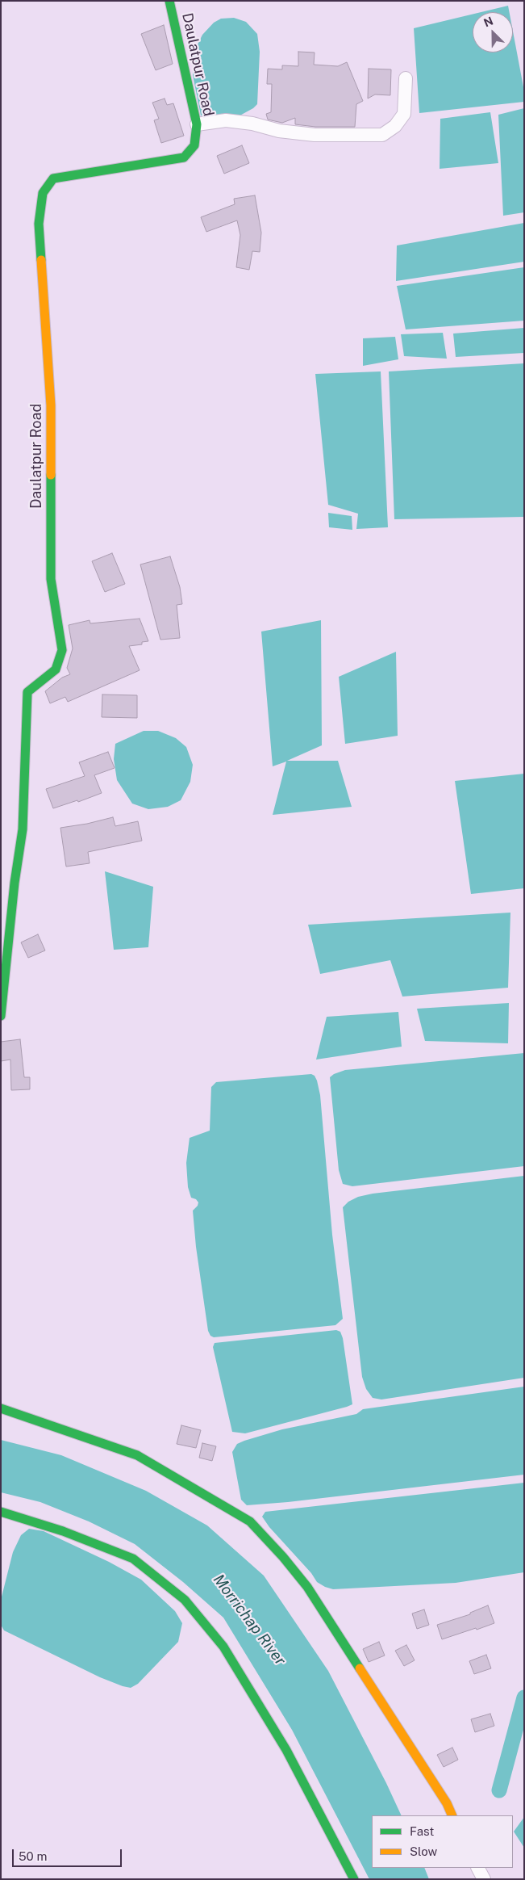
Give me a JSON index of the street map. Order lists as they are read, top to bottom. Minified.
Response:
{"streets":{"street":["Daulatpur Road"]},"water":["Morrichap River"],"legend":["Fast","Slow"],"scale_bar":"50 m","north":"top left"}
